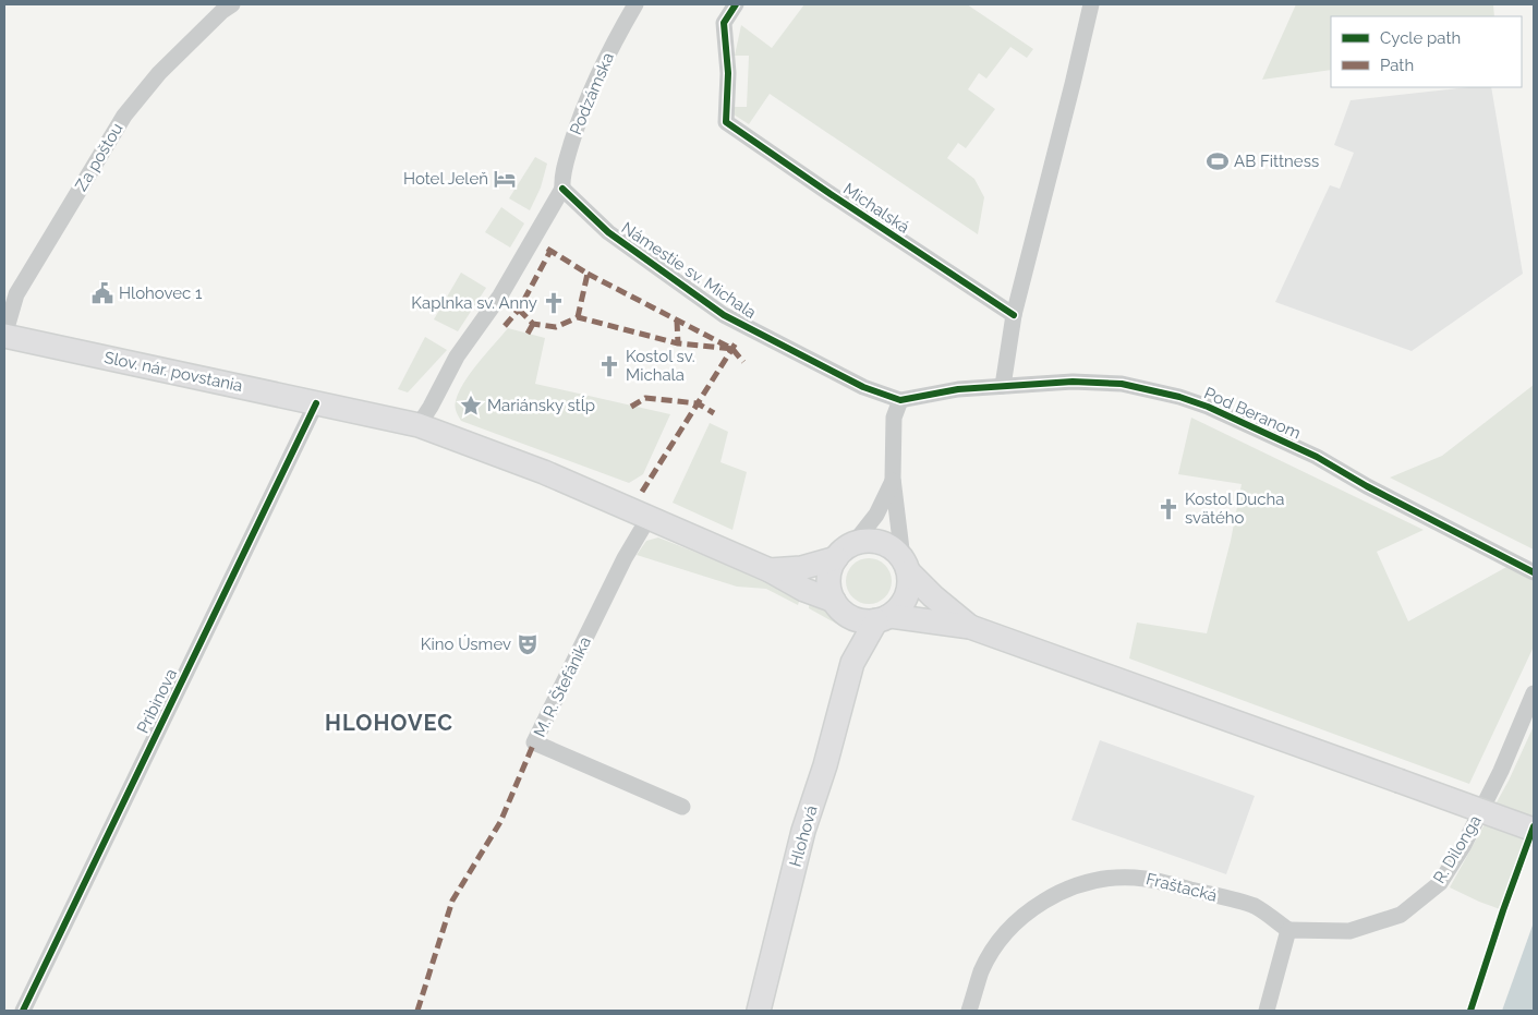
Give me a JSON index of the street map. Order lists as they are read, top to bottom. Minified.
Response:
{"streets":{"main road":["Slov. nár. povstania","Hlohová"],"street":["Podzámska","Za poštou","Michalská","Námestie sv. Michala","Pod Beranom","M. R. Štefánika","Pribinova","R. Dilonga","Fraštacká"]},"crossings":[["Podzámska","Námestie sv. Michala"],["Za poštou","Slov. nár. povstania"],["Námestie sv. Michala","Pod Beranom"],["Slov. nár. povstania","Pribinova"],["R. Dilonga","Fraštacká"]],"districts":["HLOHOVEC"],"places":{"sports":["AB Fittness"],"hotel":["Hotel Jeleň"],"public building":["Hlohovec 1"],"church":["Kaplnka sv. Anny","Kostol sv. Michala","Kostol Ducha svätého"],"place":["Mariánsky stĺp"],"theatre":["Kino Úsmev"]},"legend":["Cycle path","Path"]}
